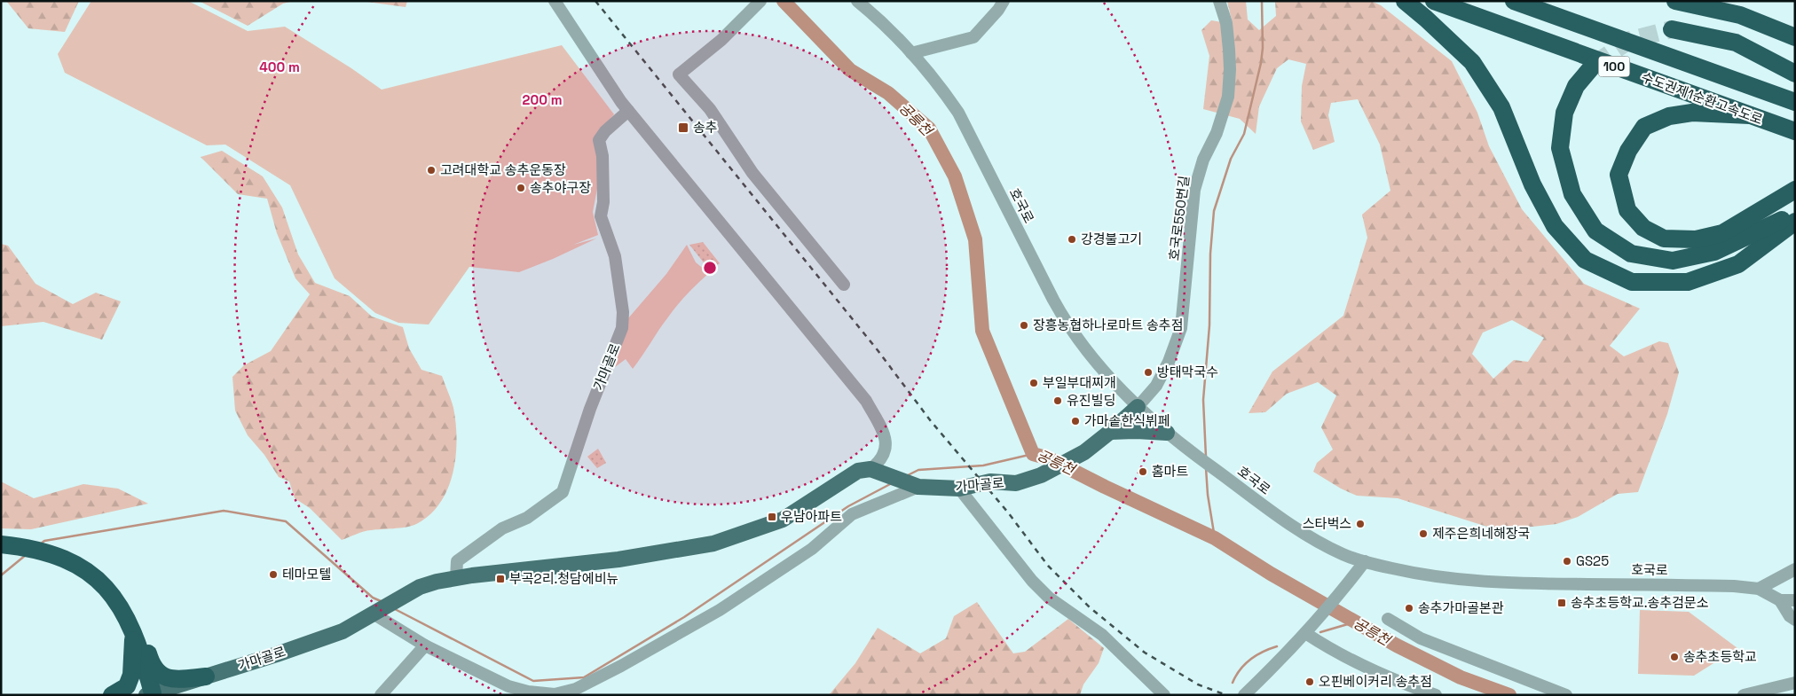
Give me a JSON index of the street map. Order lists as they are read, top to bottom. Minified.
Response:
{"streets":{"highway":["100","수도권제1순환고속도로"],"main road":["가마골로"],"street":["호국로","호국로550번길"]},"crossings":[["호국로","호국로550번길"]],"water":["공릉천"],"places":{"transit":["송추","우남아파트","부곡2리.청담에비뉴","송추초등학교.송추검문소"],"other":["고려대학교 송추운동장","송추야구장","강경불고기","장흥농협하나로마트 송추점","방태막국수","부일부대찌개","유진빌딩","가마솥한식뷔페","홈마트","스타벅스","제주은희네해장국","GS25","테마모텔","송추가마골본관","송추초등학교","오핀베이커리 송추점"]},"rings":["400 m","200 m"]}
